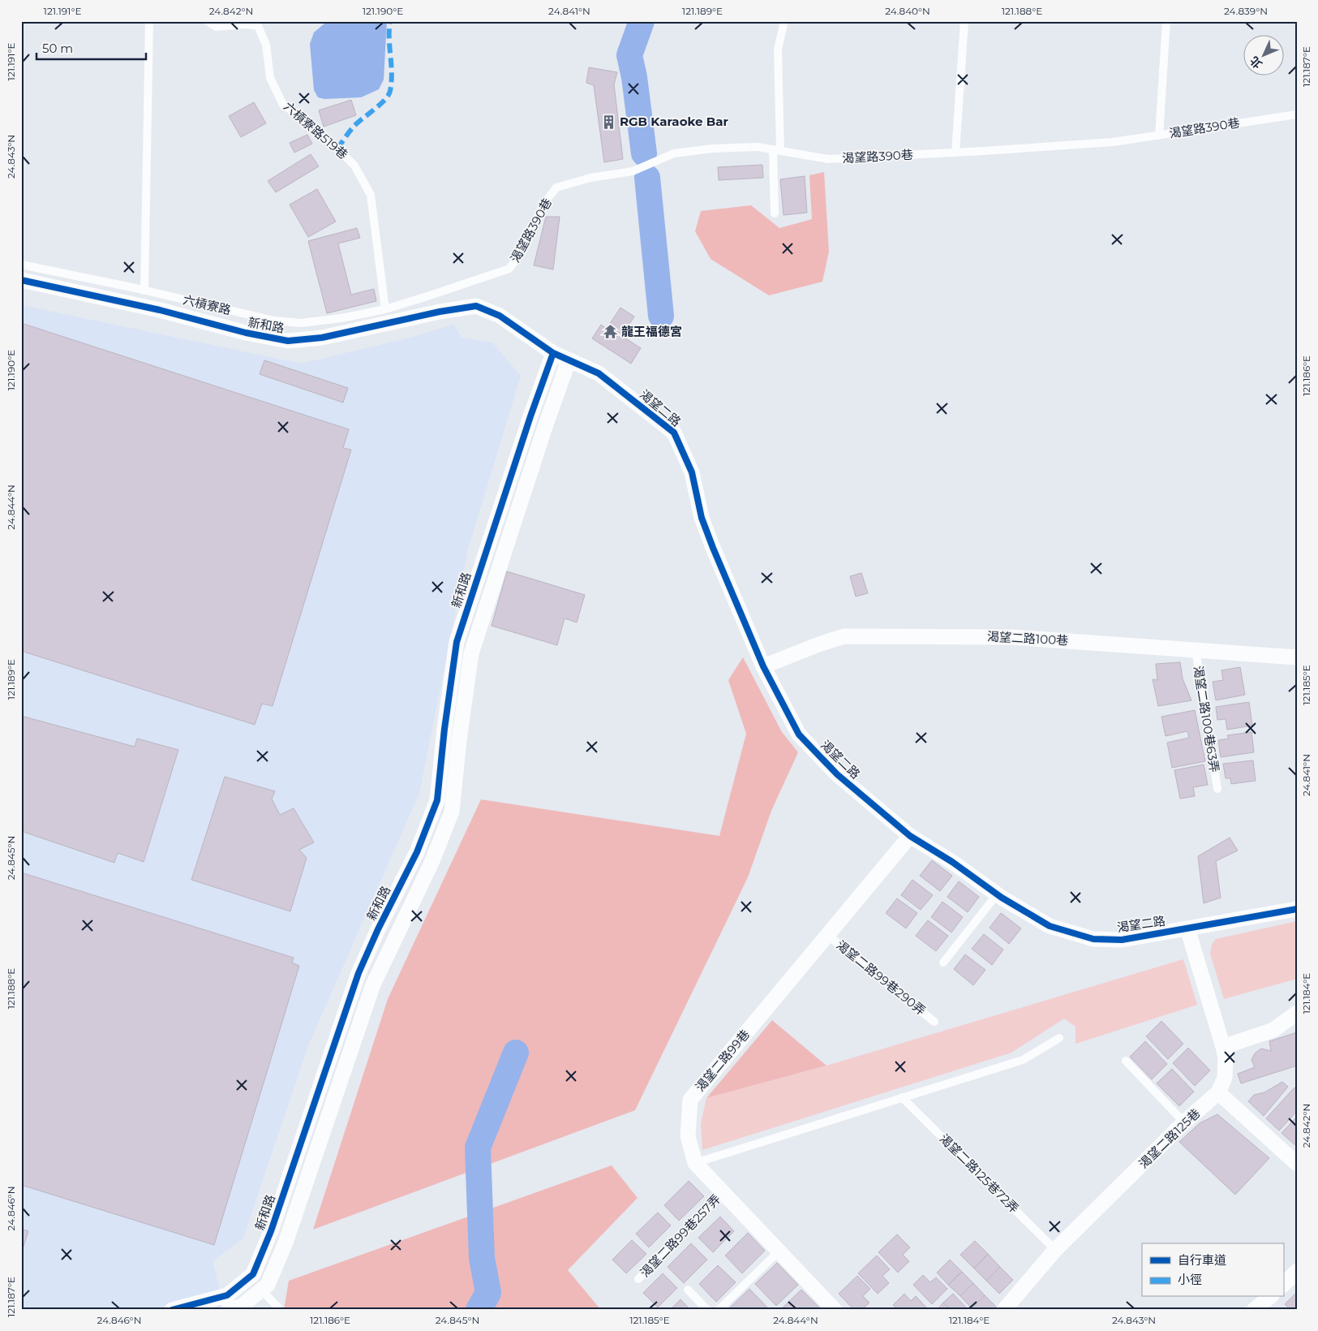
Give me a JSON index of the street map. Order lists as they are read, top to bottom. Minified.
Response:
{"streets":{"street":["新和路","渴望二路","渴望二路100巷","渴望二路99巷","渴望二路125巷"],"lane":["渴望路390巷","六槓寮路519巷","六槓寮路","渴望二路100巷63弄","渴望二路99巷290弄","渴望二路125巷72弄","渴望二路99巷257弄"]},"crossings":[["渴望路390巷","六槓寮路"],["六槓寮路519巷","六槓寮路"],["新和路","渴望二路"],["渴望二路","渴望二路100巷"],["渴望二路","渴望二路99巷"],["渴望二路","渴望二路125巷"],["渴望二路100巷","渴望二路100巷63弄"],["渴望二路99巷290弄","渴望二路99巷"],["渴望二路99巷","渴望二路99巷257弄"],["渴望二路125巷","渴望二路125巷72弄"]],"places":{"building":["RGB Karaoke Bar"],"temple":["龍王福德宮"]},"legend":["自行車道","小徑"],"scale_bar":"50 m","north":"bottom left","coordinates":["121.191°E","24.842°N","121.190°E","24.841°N","121.189°E","24.840°N","121.188°E","24.839°N","121.187°E","24.843°N","121.186°E","24.844°N","121.185°E","24.845°N","121.184°E","24.846°N"]}
